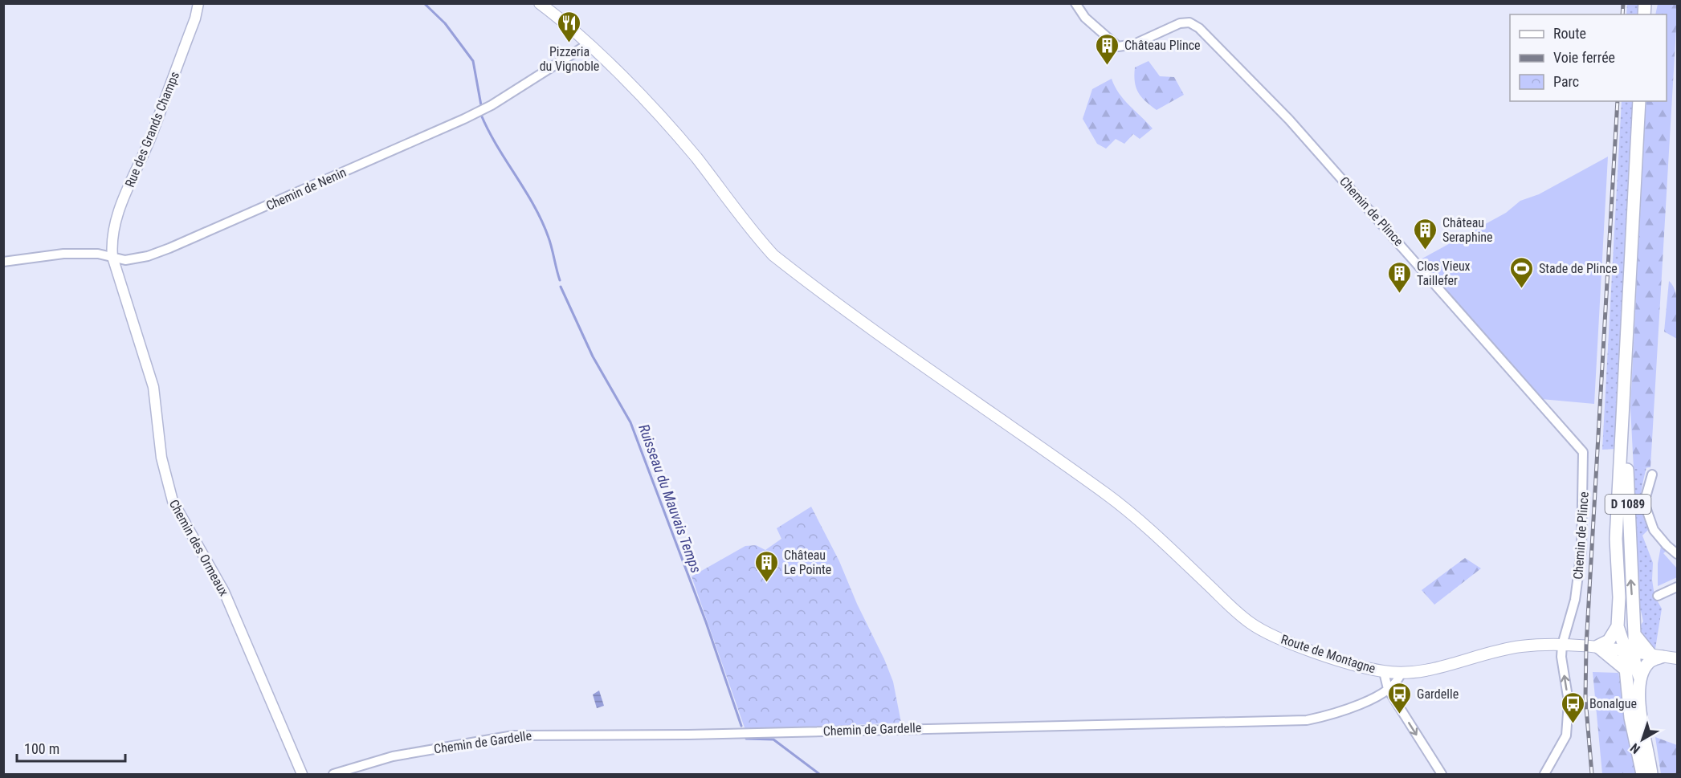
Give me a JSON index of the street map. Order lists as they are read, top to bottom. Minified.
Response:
{"streets":{"main road":["D 1089","Route de Montagne"],"street":["Rue des Grands Champs","Chemin de Nenin","Chemin de Plince","Chemin des Ormeaux","Chemin de Gardelle"]},"crossings":[["Rue des Grands Champs","Chemin de Nenin"],["Rue des Grands Champs","Chemin des Ormeaux"],["Chemin de Nenin","Chemin des Ormeaux"],["Chemin de Nenin","Route de Montagne"],["Chemin de Plince","Route de Montagne"],["D 1089","Route de Montagne"],["Route de Montagne","Chemin de Gardelle"]],"water":["Ruisseau du Mauvais Temps"],"places":{"restaurant":["Pizzeria du Vignoble"],"building":["Château Plince","Château Seraphine","Clos Vieux Taillefer","Château Le Pointe"],"sports":["Stade de Plince"],"bus stop":["Gardelle","Bonalgue"]},"legend":["Route","Voie ferrée","Parc"],"scale_bar":"100 m","north":"bottom left"}
